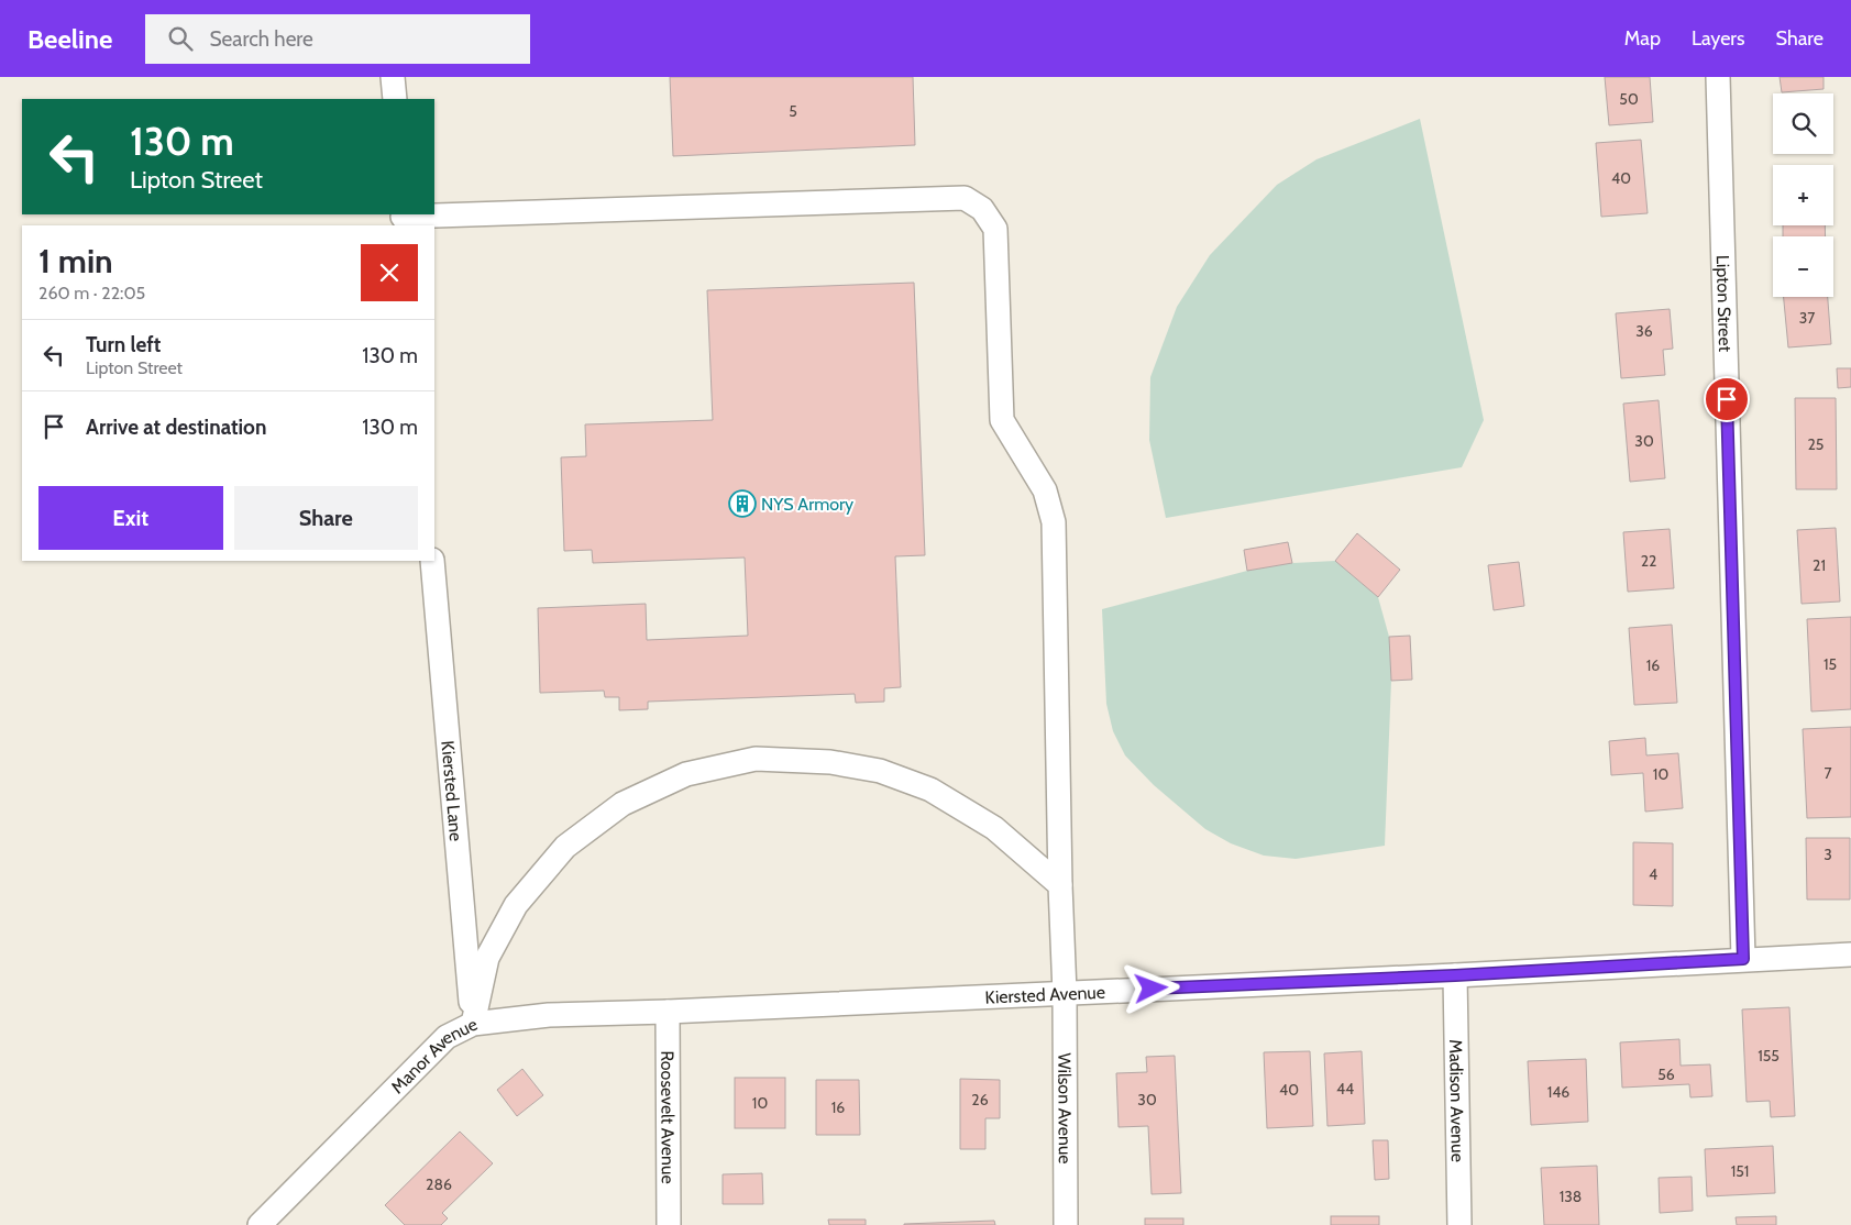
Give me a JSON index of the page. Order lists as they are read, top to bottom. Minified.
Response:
{"streets":{"street":["Lipton Street","Kiersted Lane","Kiersted Avenue","Manor Avenue","Madison Avenue","Wilson Avenue","Roosevelt Avenue"]},"crossings":[["Lipton Street","Kiersted Avenue"],["Kiersted Lane","Manor Avenue"],["Kiersted Avenue","Manor Avenue"],["Kiersted Avenue","Madison Avenue"],["Kiersted Avenue","Wilson Avenue"],["Kiersted Avenue","Roosevelt Avenue"],["Manor Avenue","Roosevelt Avenue"]],"places":{"building":["NYS Armory"]},"house_numbers":["50","5","40","37","36","30","25","22","21","15","16","7","10","3","4","155","56","44","40","146","26","30","10","16","151","286","138"],"page":{"header":"Beeline","search":"Search here","nav":["Map","Layers","Share"],"map_buttons":["+","−"],"turn":["130 m","Lipton Street"],"heading":["1 min","260 m · 22:05"],"list":[{"name":"Turn left","note":"Lipton Street","value":"130 m"},{"name":"Arrive at destination","value":"130 m"}],"buttons":["Exit","Share"]}}
